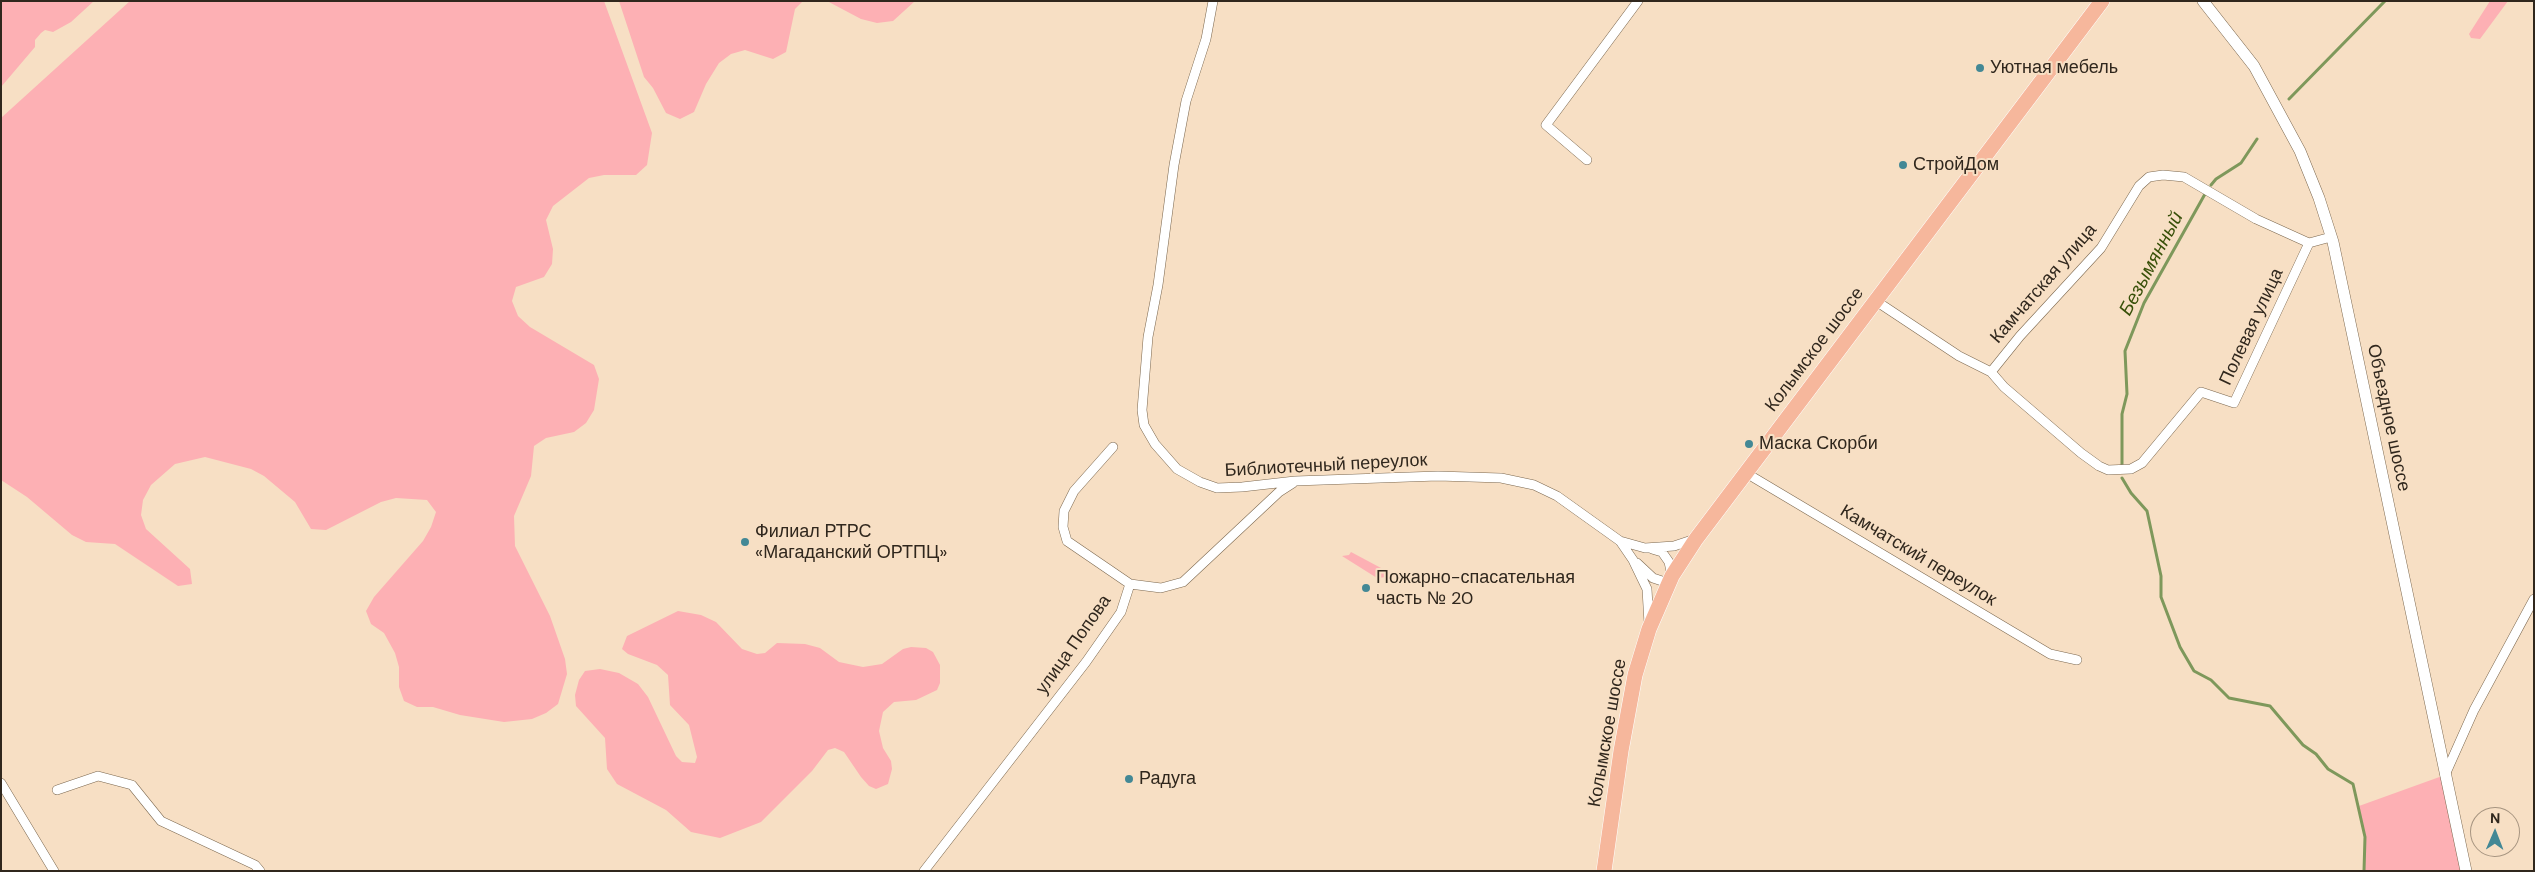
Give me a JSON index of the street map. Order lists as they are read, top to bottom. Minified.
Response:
{"streets":{"highway":["Колымское шоссе"],"street":["Камчатская улица","Полевая улица","Объездное шоссе","Библиотечный переулок","Камчатский переулок","улица Попова"]},"crossings":[["Камчатская улица","Полевая улица"],["Колымское шоссе","Библиотечный переулок"],["Колымское шоссе","Камчатский переулок"]],"water":["Безымянный"],"places":["Уютная мебель","СтройДом","Маска Скорби","Филиал РТРС «Магаданский ОРТПЦ»","Пожарно-спасательная часть № 20","Радуга"],"north":"top"}
